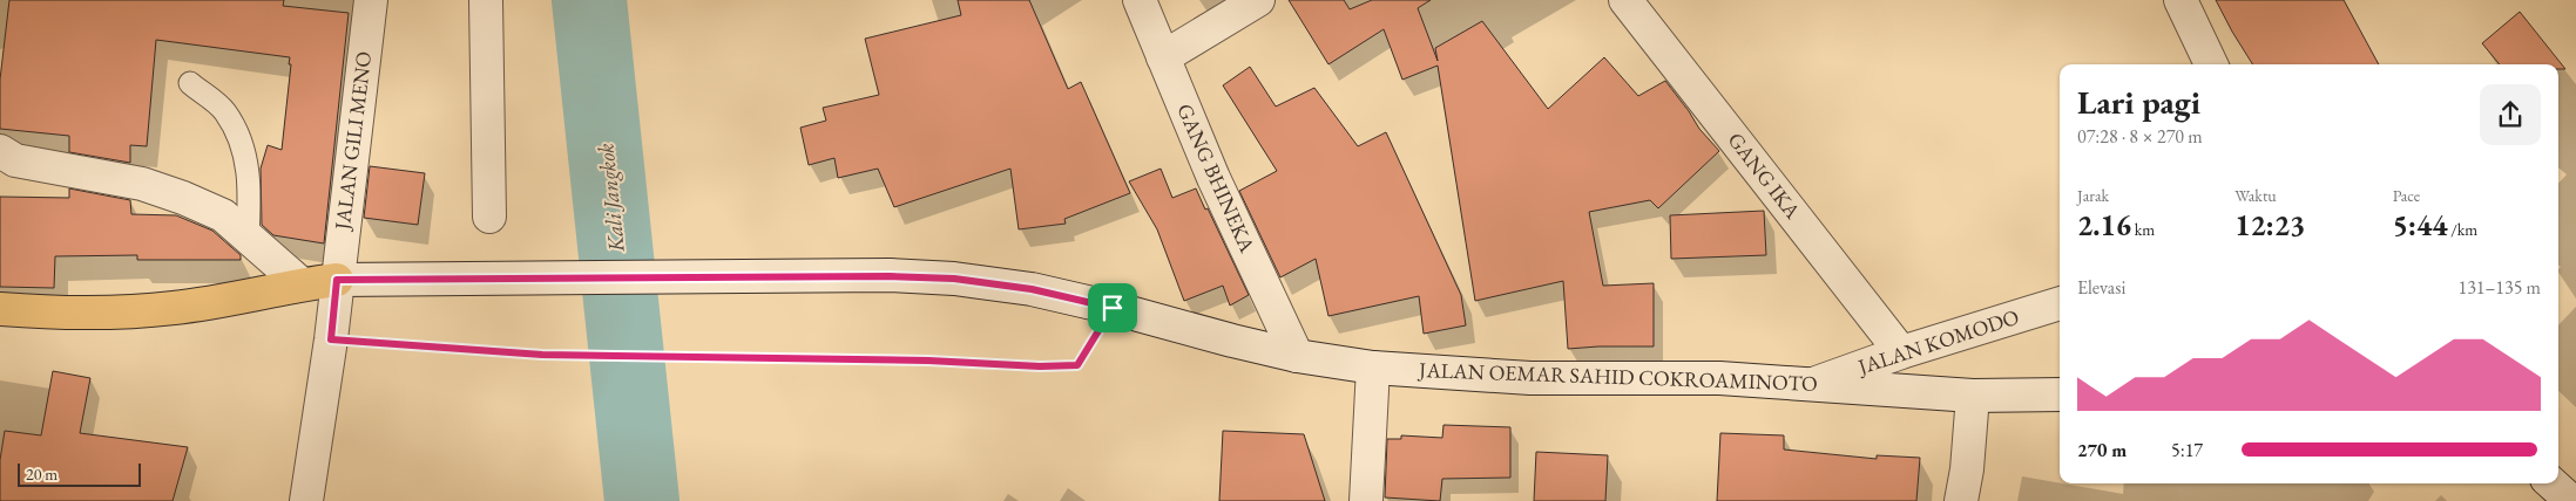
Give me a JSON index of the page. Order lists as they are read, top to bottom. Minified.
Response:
{"streets":{"street":["JALAN GILI MENO","GANG IKA","GANG BHINEKA","JALAN KOMODO","JALAN OEMAR SAHID COKROAMINOTO"]},"crossings":[["JALAN GILI MENO","JALAN OEMAR SAHID COKROAMINOTO"],["GANG IKA","JALAN KOMODO"],["GANG BHINEKA","JALAN OEMAR SAHID COKROAMINOTO"],["JALAN KOMODO","JALAN OEMAR SAHID COKROAMINOTO"]],"water":["Kali Jangkok"],"scale_bar":"20 m","page":{"heading":["Lari pagi","07:28 · 8 × 270 m"],"stats":[["Jarak","2.16 km"],["Waktu","12:23"],["Pace","5:44 /km"]],"chart":["Elevasi","131–135 m"],"list":[{"name":"270 m","note":"5:17"}],"scale":"20 m"}}
